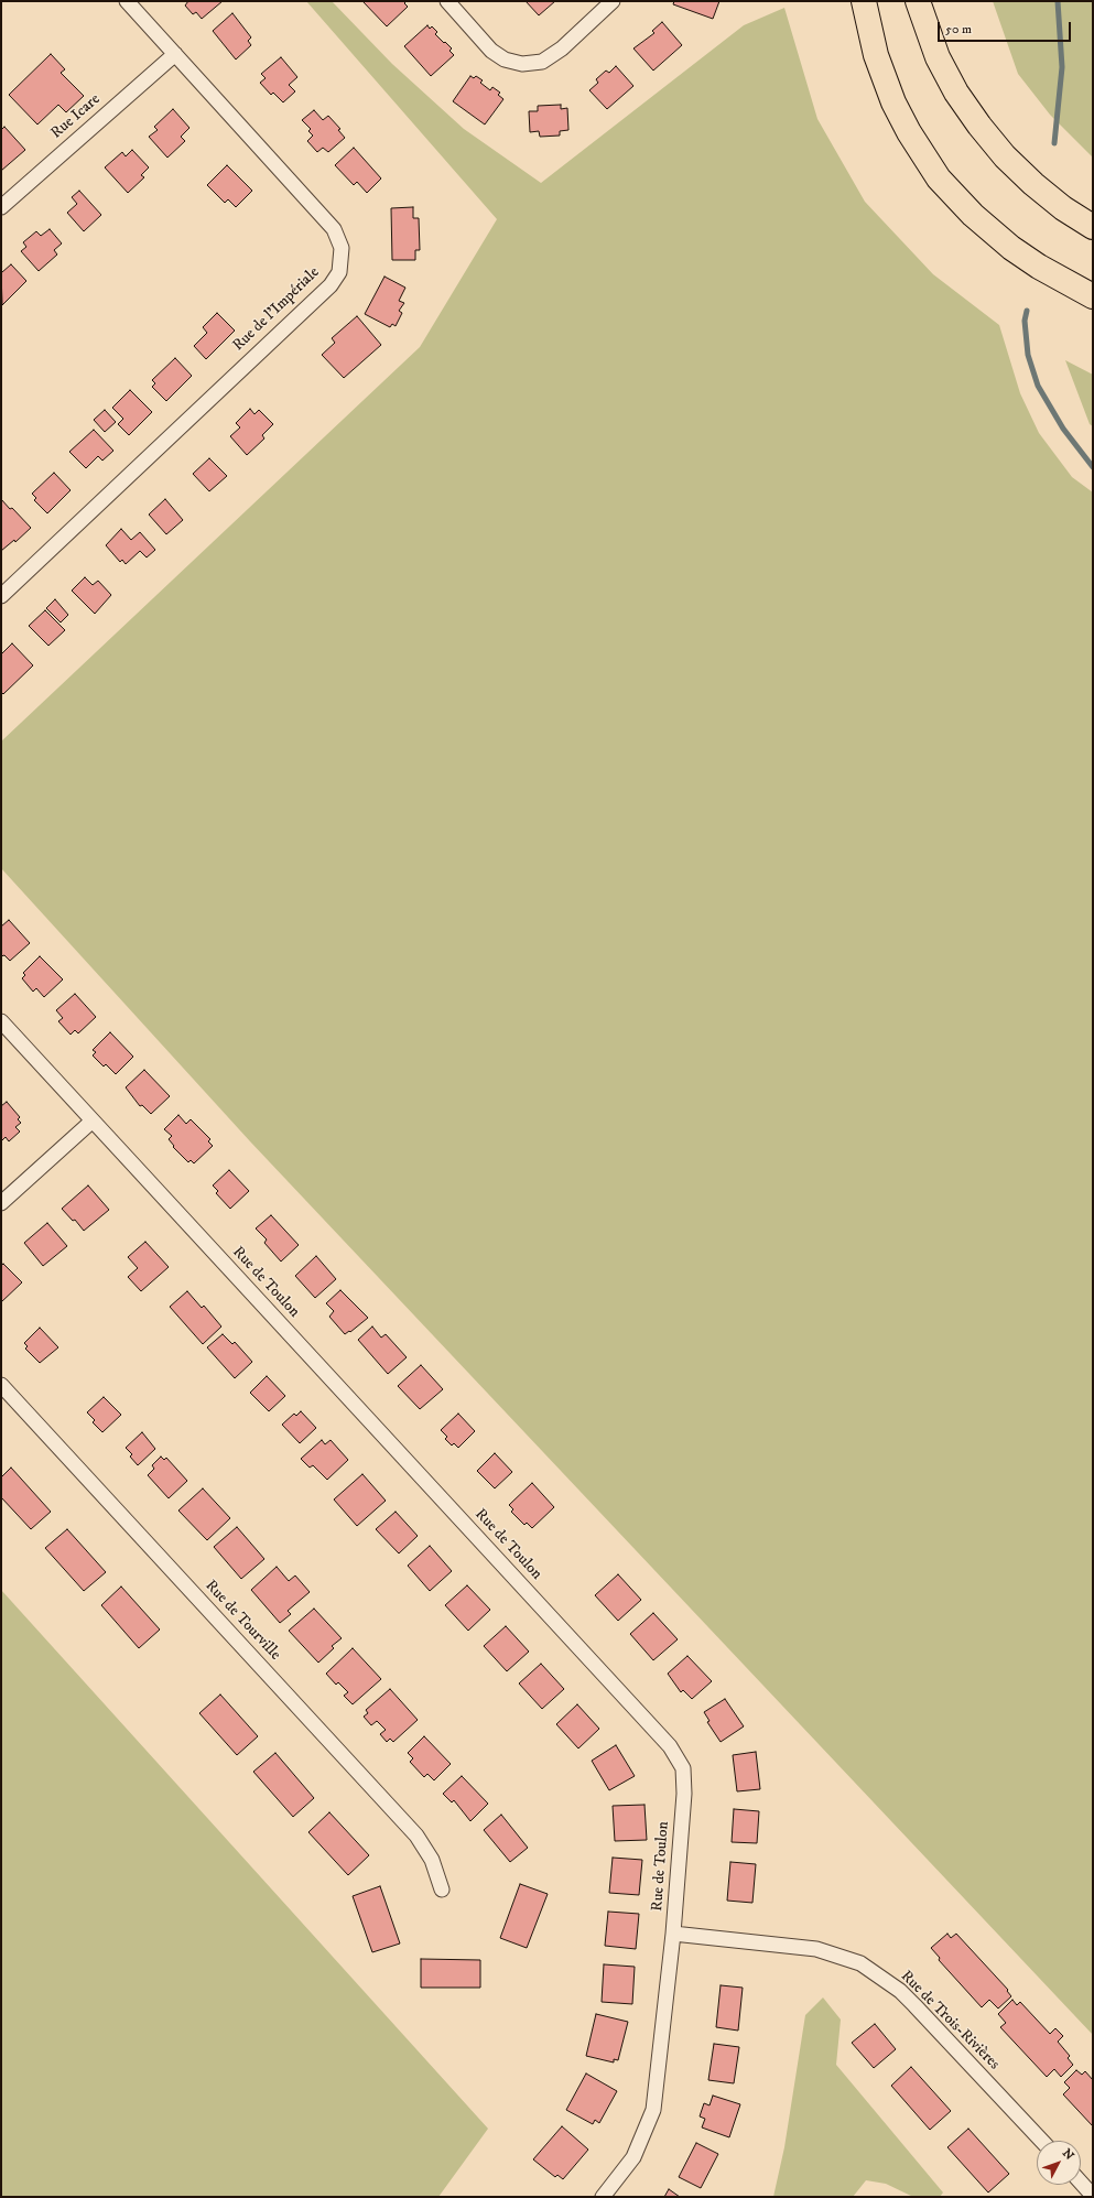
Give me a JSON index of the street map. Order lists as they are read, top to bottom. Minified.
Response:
{"streets":{"street":["Rue Icare","Rue de l'Impériale","Rue de Toulon","Rue de Tourville","Rue de Trois-Rivières"]},"crossings":[["Rue Icare","Rue de l'Impériale"],["Rue de Toulon","Rue de Trois-Rivières"]],"scale_bar":"50 m","north":"top right"}
